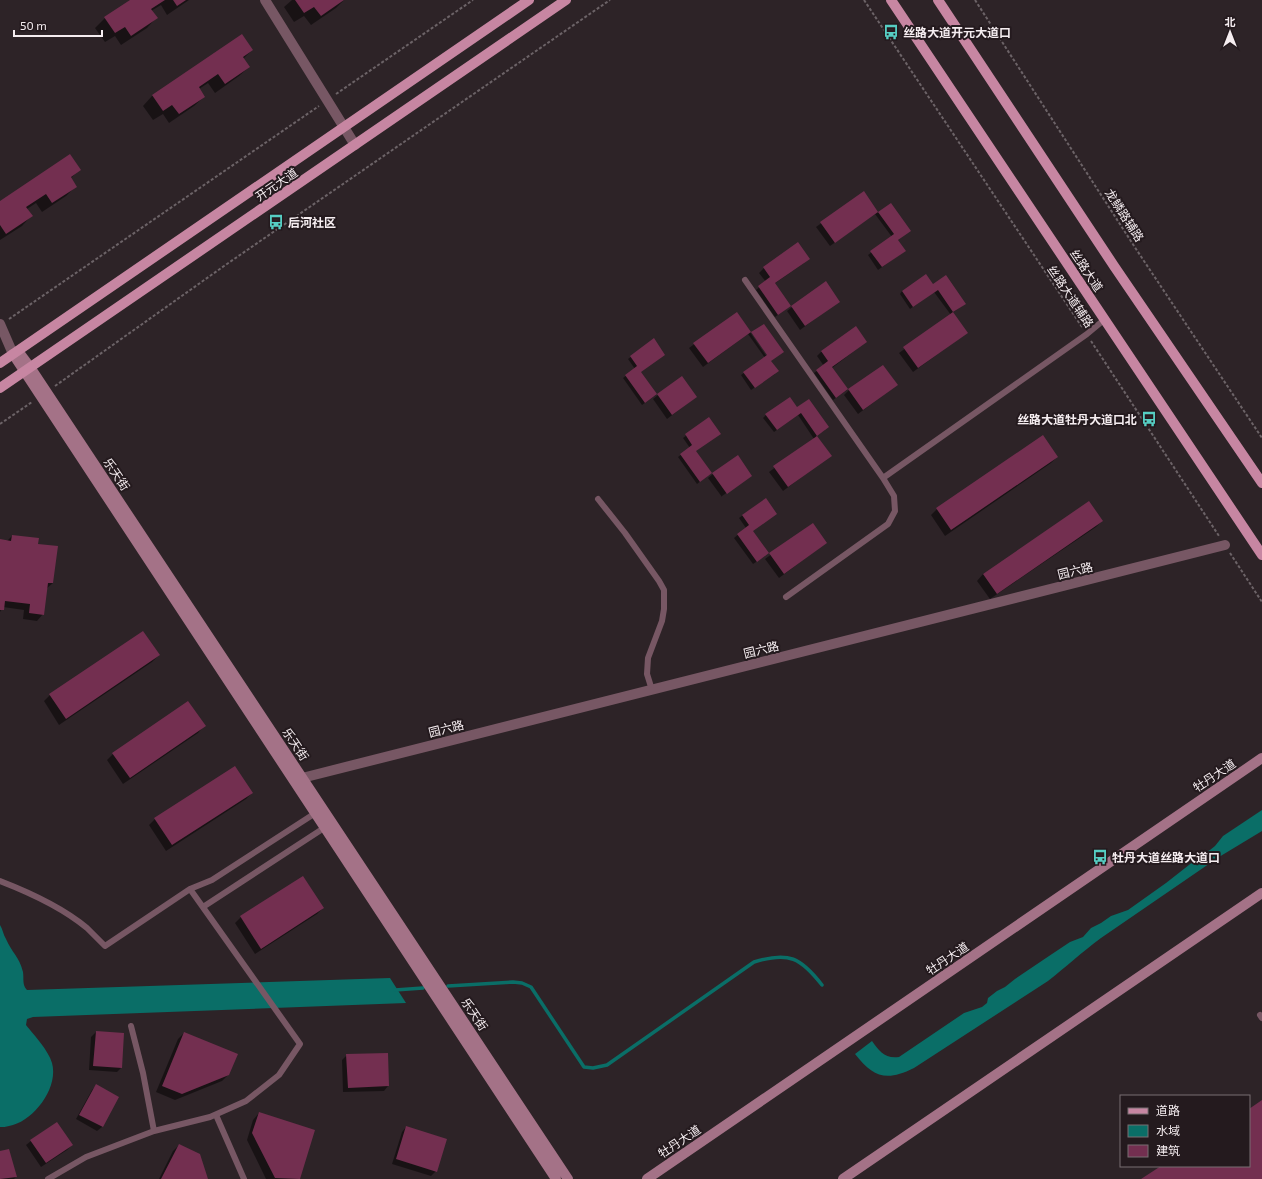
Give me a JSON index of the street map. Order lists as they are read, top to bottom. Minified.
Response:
{"streets":{"main road":["开元大道","丝路大道"],"street":["乐天街","园六路","牡丹大道"],"path":["龙鳞路辅路","丝路大道辅路"]},"crossings":[["开元大道","乐天街"],["丝路大道辅路","园六路"],["乐天街","园六路"]],"places":{"bus stop":["丝路大道开元大道口","后河社区","丝路大道牡丹大道口北","牡丹大道丝路大道口"]},"legend":["道路","水域","建筑"],"scale_bar":"50 m","north":"top"}
